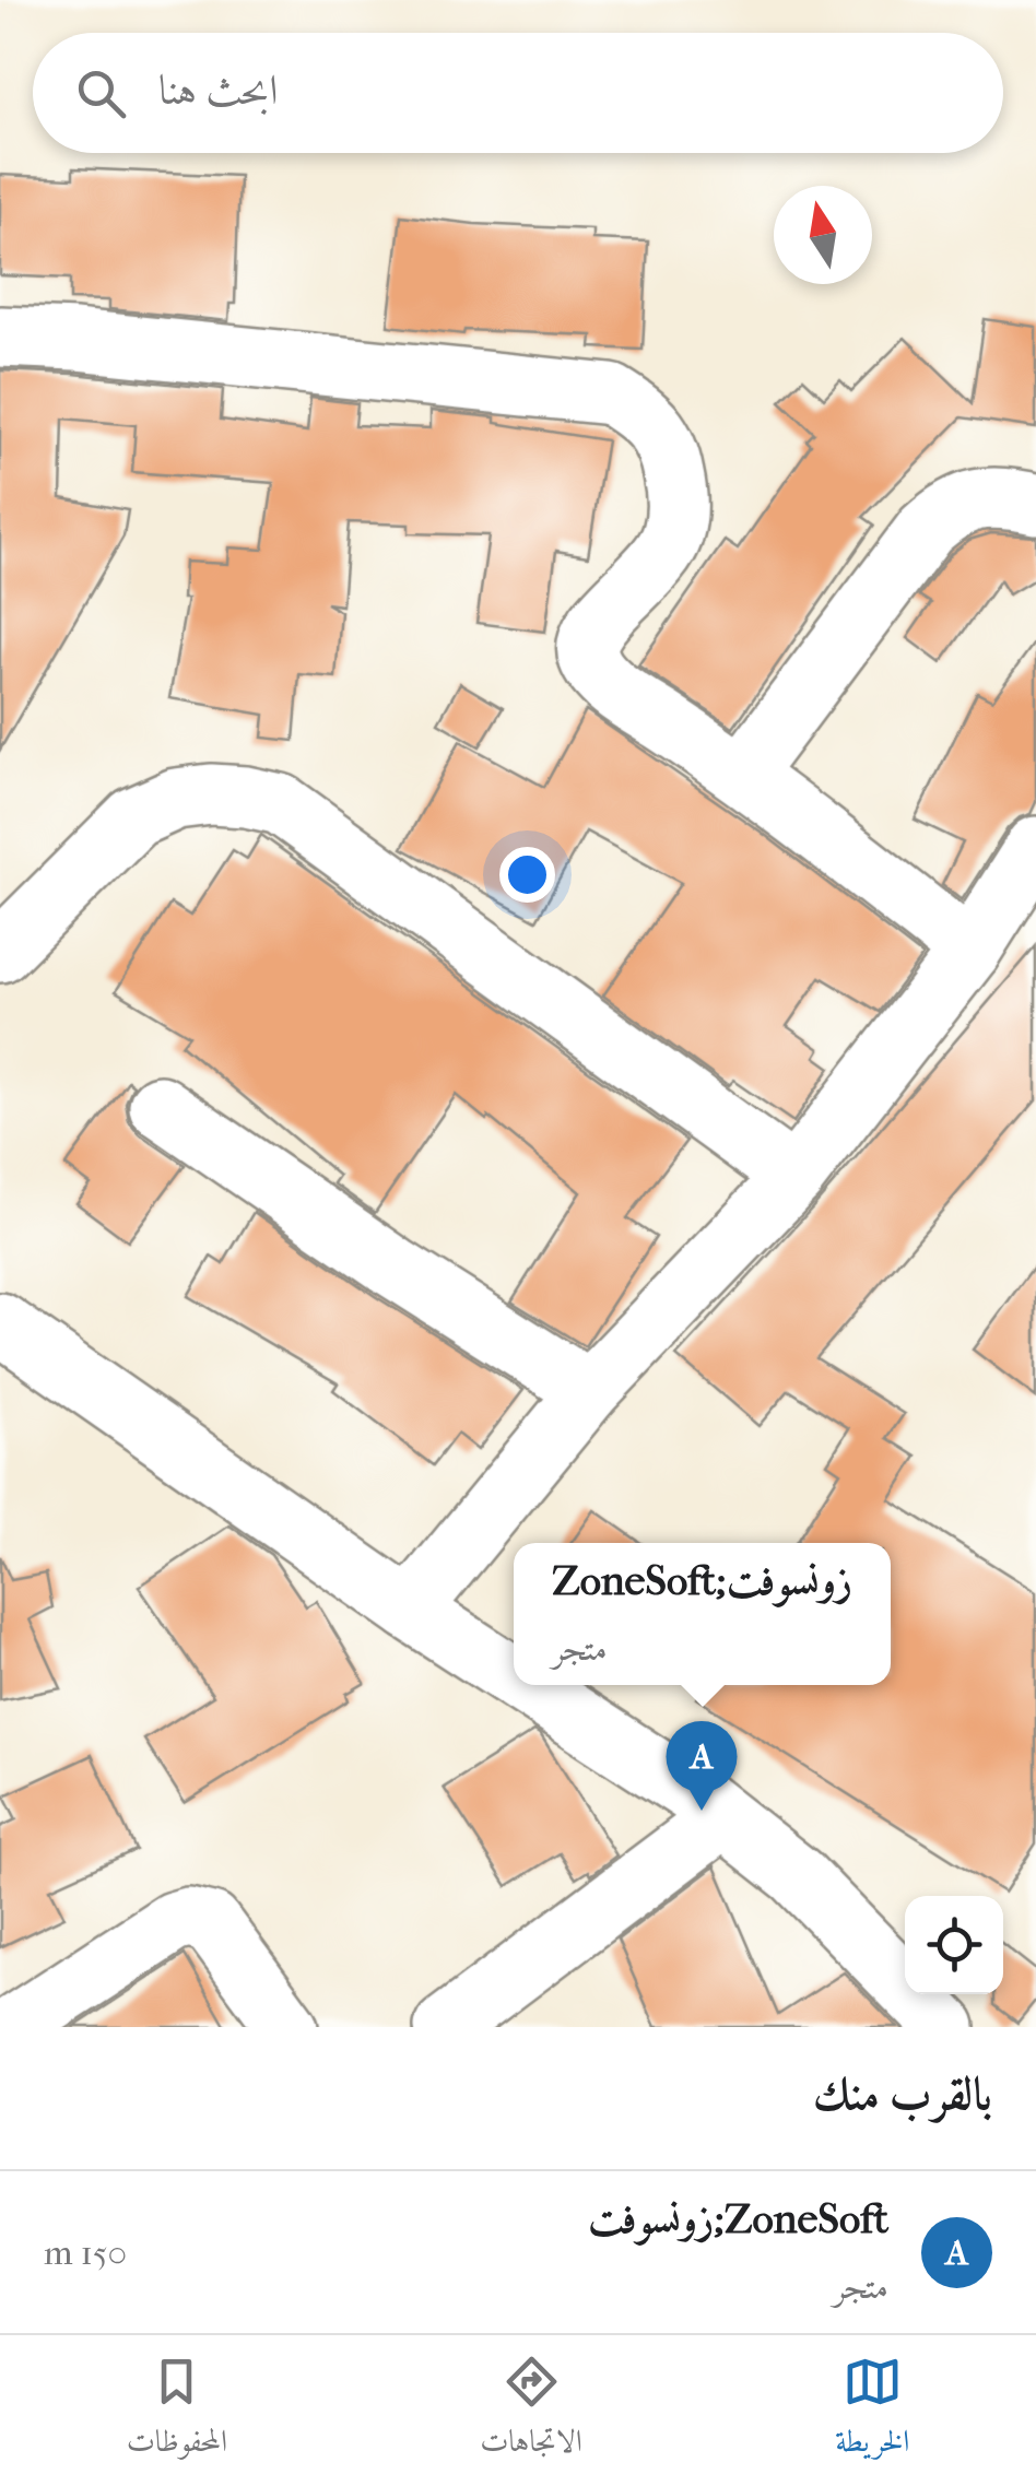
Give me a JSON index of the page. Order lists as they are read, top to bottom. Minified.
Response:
{"north":"top","page":{"search":"ابحث هنا","popup":["ZoneSoft;زونسوفت","متجر"],"pins":"A","heading":"بالقرب منك","list":[{"mark":"A","name":"ZoneSoft;زونسوفت","note":"متجر","value":"150 m"}],"nav":["الخريطة","الاتجاهات","المحفوظات"]}}
